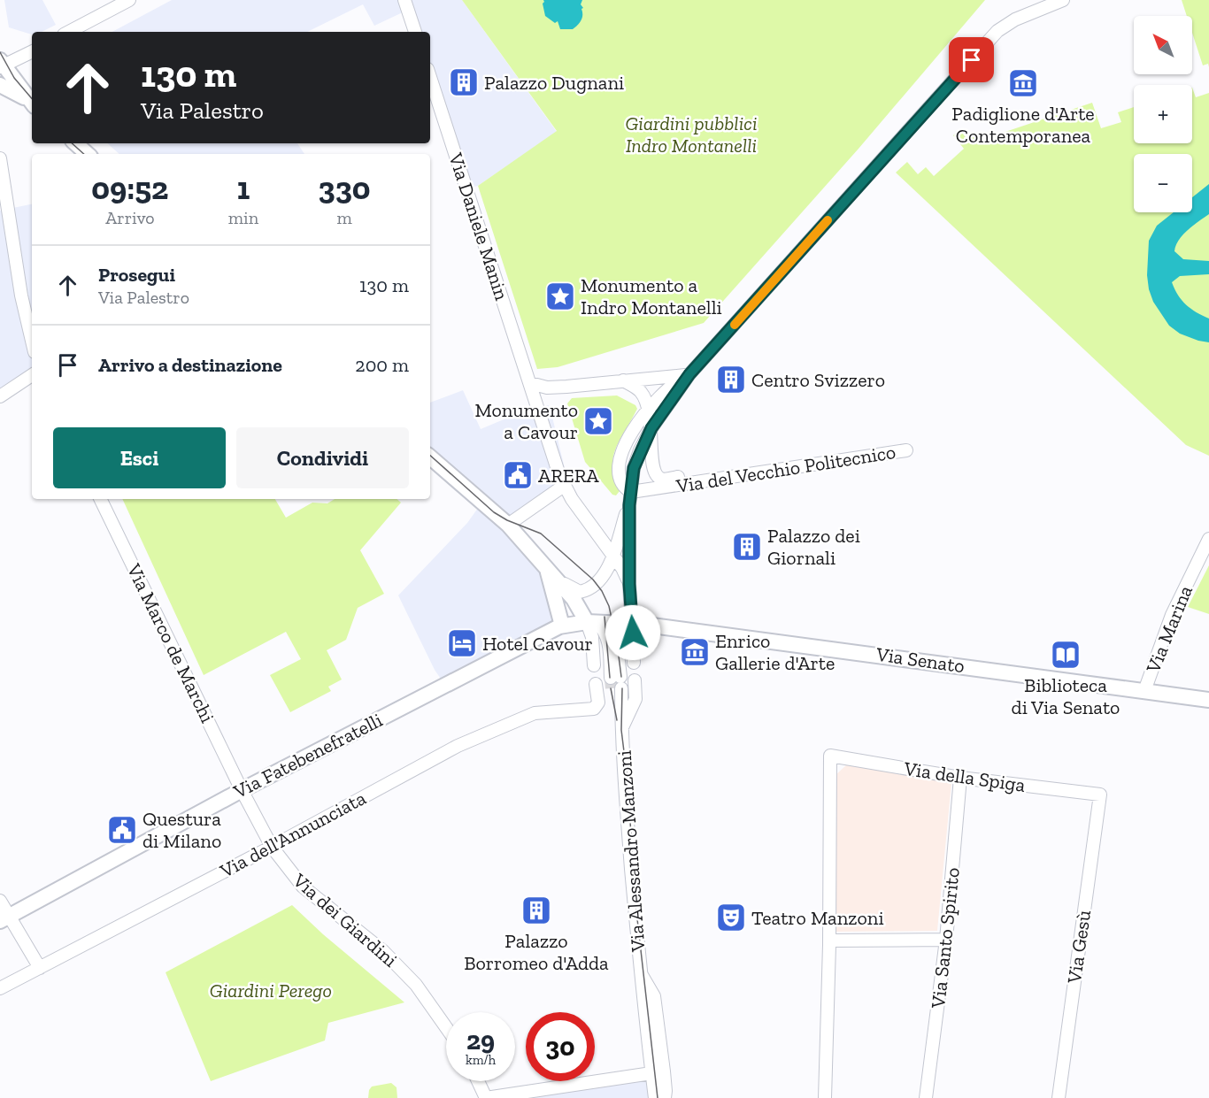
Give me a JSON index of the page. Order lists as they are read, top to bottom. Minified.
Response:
{"streets":{"street":["Via Daniele Manin","Via del Vecchio Politecnico","Via Marina","Via Marco de Marchi","Via Senato","Via Fatebenefratelli","Via della Spiga","Via dell'Annunciata","Via Alessandro Manzoni","Via dei Giardini","Via Santo Spirito","Via Gesù"]},"crossings":[["Via Marina","Via Senato"],["Via Marco de Marchi","Via Fatebenefratelli"],["Via Marco de Marchi","Via dei Giardini"],["Via Senato","Via Fatebenefratelli"],["Via Senato","Via dell'Annunciata"],["Via Senato","Via Alessandro Manzoni"],["Via Fatebenefratelli","Via dell'Annunciata"],["Via Fatebenefratelli","Via Alessandro Manzoni"],["Via Fatebenefratelli","Via dei Giardini"],["Via della Spiga","Via Santo Spirito"],["Via della Spiga","Via Gesù"],["Via dell'Annunciata","Via Alessandro Manzoni"],["Via dell'Annunciata","Via dei Giardini"]],"parks":["Giardini pubblici Indro Montanelli","Giardini Perego"],"places":{"building":["Palazzo Dugnani","Centro Svizzero","Palazzo dei Giornali","Palazzo Borromeo d'Adda"],"museum":["Padiglione d'Arte Contemporanea","Enrico Gallerie d'Arte"],"place":["Monumento a Indro Montanelli","Monumento a Cavour"],"public building":["ARERA","Questura di Milano"],"hotel":["Hotel Cavour"],"library":["Biblioteca di Via Senato"],"theatre":["Teatro Manzoni"]},"north":"top left","page":{"map_buttons":["+","−"],"turn":["130 m","Via Palestro"],"eta":["09:52","Arrivo","1","min","330","m"],"list":[{"name":"Prosegui","note":"Via Palestro","value":"130 m"},{"name":"Arrivo a destinazione","value":"200 m"}],"buttons":["Esci","Condividi"],"speed":"29 km/h","limit":"30"}}
